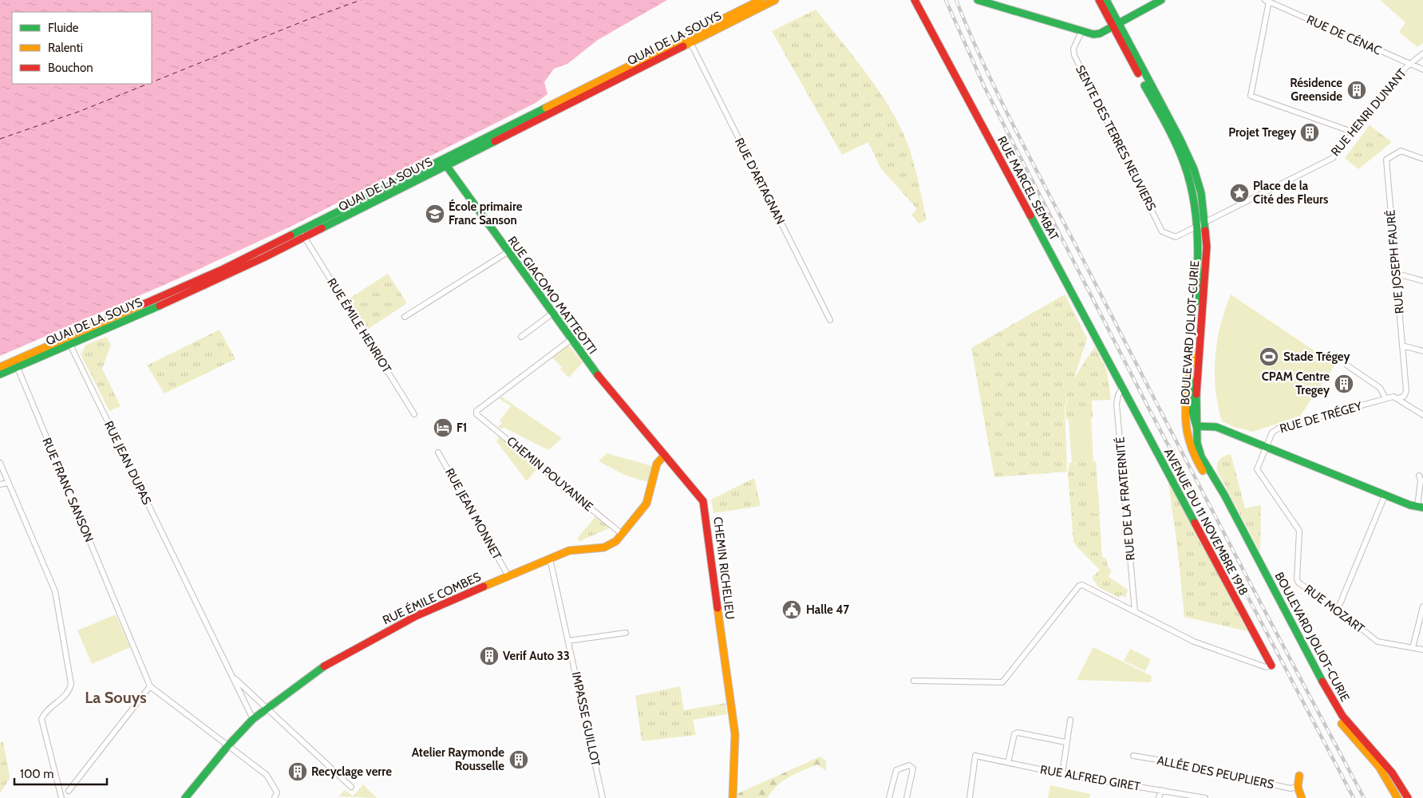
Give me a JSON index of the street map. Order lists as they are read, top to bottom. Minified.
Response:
{"streets":{"main road":["QUAI DE LA SOUYS","RUE MARCEL SEMBAT","RUE GIACOMO MATTEOTTI","BOULEVARD JOLIOT-CURIE","AVENUE DU 11 NOVEMBRE 1918","CHEMIN RICHELIEU","RUE ÉMILE COMBES"],"street":["RUE DE CÉNAC","RUE HENRI DUNANT","SENTE DES TERRES NEUVIERS","RUE D'ARTAGNAN","RUE JOSEPH FAURÉ","RUE ÉMILE HENRIOT","RUE DE TRÉGEY","RUE JEAN DUPAS","CHEMIN POUYANNE","RUE FRANC SANSON","RUE DE LA FRATERNITÉ","RUE JEAN MONNET","RUE MOZART","IMPASSE GUILLOT","ALLÉE DES PEUPLIERS","RUE ALFRED GIRET"]},"crossings":[["RUE DE CÉNAC","RUE HENRI DUNANT"],["QUAI DE LA SOUYS","RUE D'ARTAGNAN"],["QUAI DE LA SOUYS","RUE GIACOMO MATTEOTTI"],["QUAI DE LA SOUYS","RUE ÉMILE HENRIOT"],["QUAI DE LA SOUYS","RUE JEAN DUPAS"],["QUAI DE LA SOUYS","RUE FRANC SANSON"],["RUE HENRI DUNANT","SENTE DES TERRES NEUVIERS"],["RUE HENRI DUNANT","BOULEVARD JOLIOT-CURIE"],["RUE MARCEL SEMBAT","RUE DE LA FRATERNITÉ"],["RUE MARCEL SEMBAT","AVENUE DU 11 NOVEMBRE 1918"],["RUE JOSEPH FAURÉ","RUE DE TRÉGEY"],["RUE GIACOMO MATTEOTTI","CHEMIN POUYANNE"],["RUE GIACOMO MATTEOTTI","CHEMIN RICHELIEU"],["RUE DE TRÉGEY","RUE MOZART"],["RUE JEAN DUPAS","RUE ÉMILE COMBES"],["CHEMIN POUYANNE","RUE ÉMILE COMBES"],["RUE DE LA FRATERNITÉ","AVENUE DU 11 NOVEMBRE 1918"],["RUE JEAN MONNET","RUE ÉMILE COMBES"],["CHEMIN RICHELIEU","RUE ÉMILE COMBES"],["RUE ÉMILE COMBES","IMPASSE GUILLOT"]],"districts":["La Souys"],"places":{"building":["Résidence Greenside","Projet Tregey","CPAM Centre Tregey","Verif Auto 33","Atelier Raymonde Rousselle","Recyclage verre"],"place":["Place de la Cité des Fleurs"],"school or university":["École primaire Franc Sanson"],"sports":["Stade Trégey"],"hotel":["F1"],"public building":["Halle 47"]},"legend":["Fluide","Ralenti","Bouchon"],"scale_bar":"100 m"}
